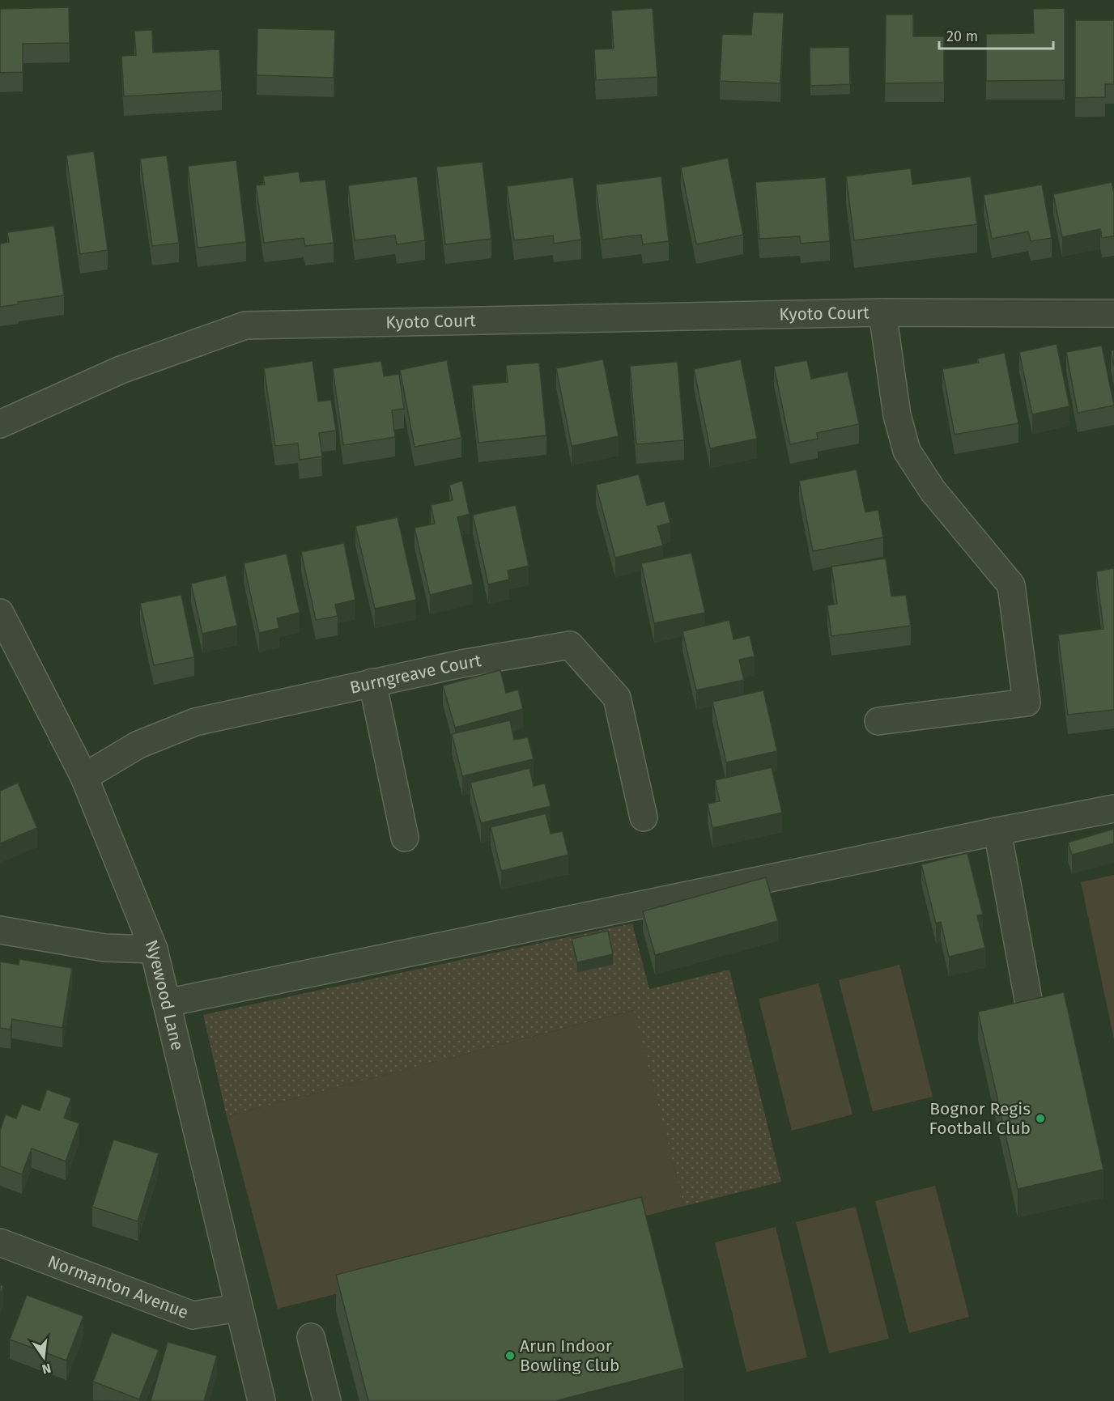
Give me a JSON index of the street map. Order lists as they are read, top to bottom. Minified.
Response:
{"streets":{"street":["Kyoto Court","Burngreave Court","Nyewood Lane","Normanton Avenue"]},"crossings":[["Burngreave Court","Nyewood Lane"],["Nyewood Lane","Normanton Avenue"]],"places":["Bognor Regis Football Club","Arun Indoor Bowling Club"],"scale_bar":"20 m","north":"bottom"}
